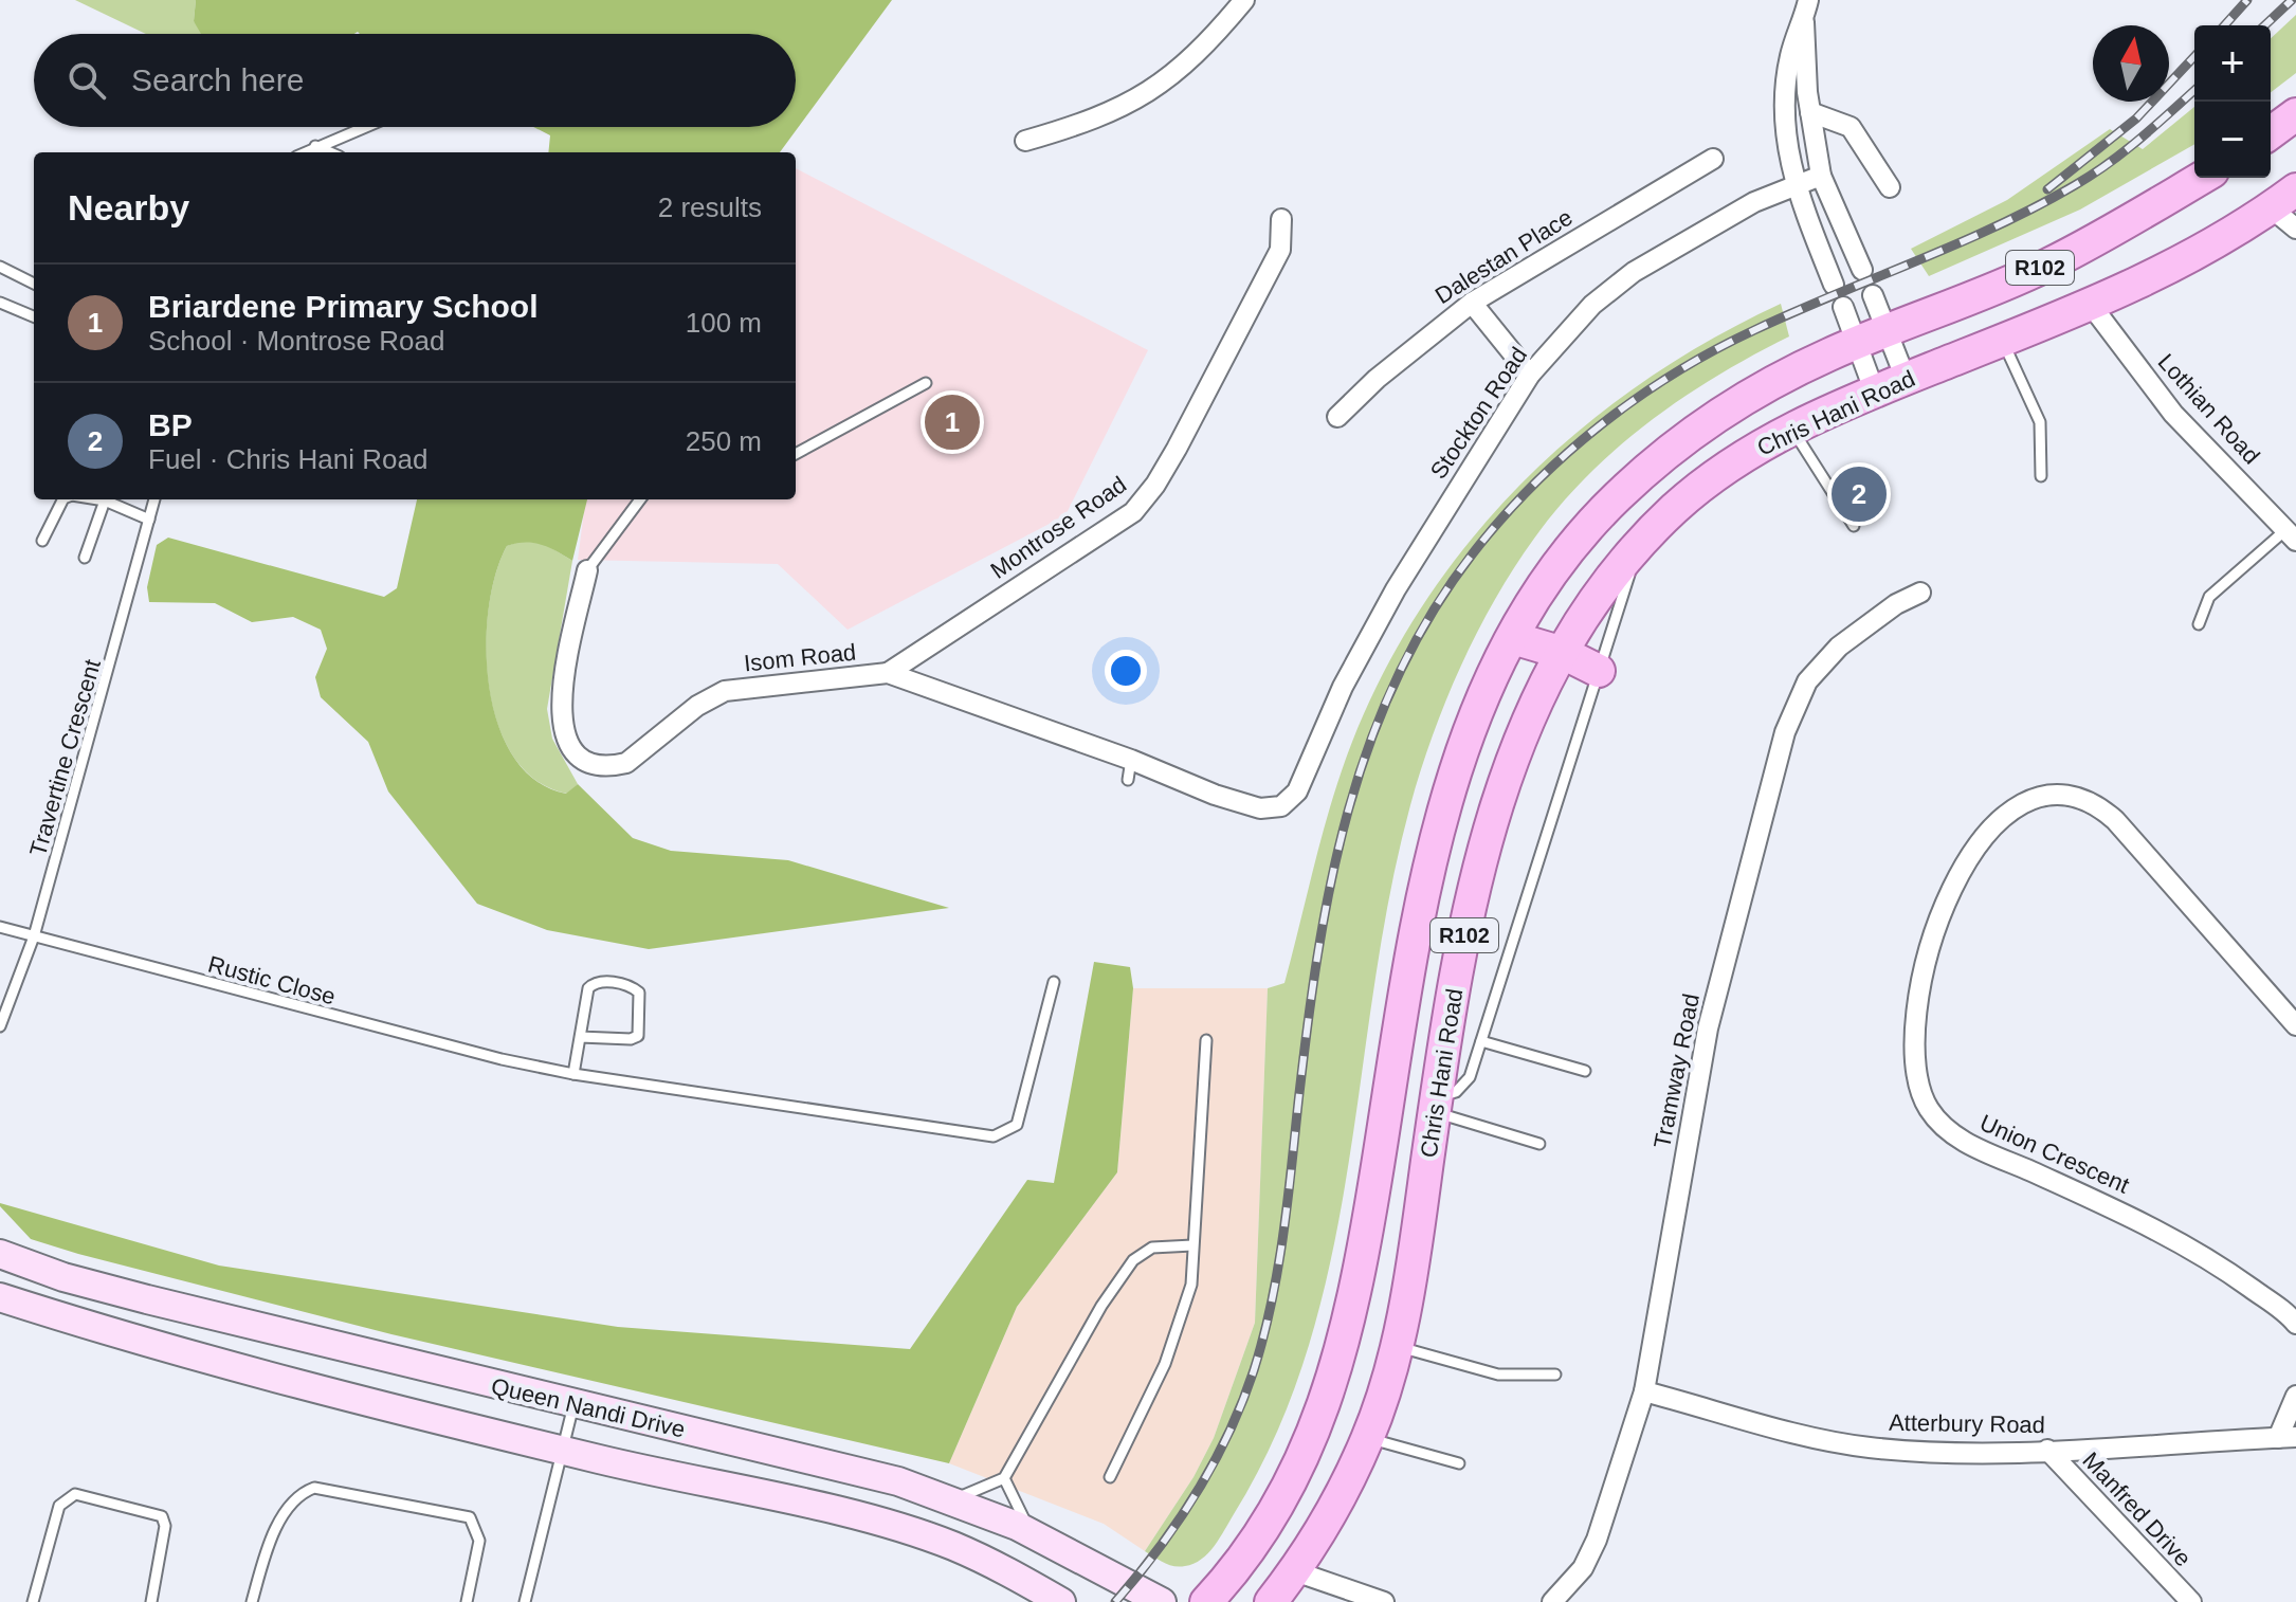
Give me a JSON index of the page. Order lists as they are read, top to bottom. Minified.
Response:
{"streets":{"main road":["R102","Chris Hani Road","Queen Nandi Drive"],"street":["Dalestan Place","Lothian Road","Stockton Road","Montrose Road","Isom Road","Tramway Road","Union Crescent","Atterbury Road","Manfred Drive"],"lane":["Travertine Crescent","Rustic Close"]},"crossings":[["Lothian Road","Chris Hani Road"],["Stockton Road","Isom Road"],["Montrose Road","Isom Road"],["Travertine Crescent","Rustic Close"],["Tramway Road","Atterbury Road"],["Atterbury Road","Manfred Drive"]],"north":"top","page":{"map_buttons":["+","−"],"search":"Search here","heading":["Nearby","2 results"],"list":[{"mark":"1","name":"Briardene Primary School","note":"School · Montrose Road","value":"100 m"},{"mark":"2","name":"BP","note":"Fuel · Chris Hani Road","value":"250 m"}],"pins":["1","2"]}}
